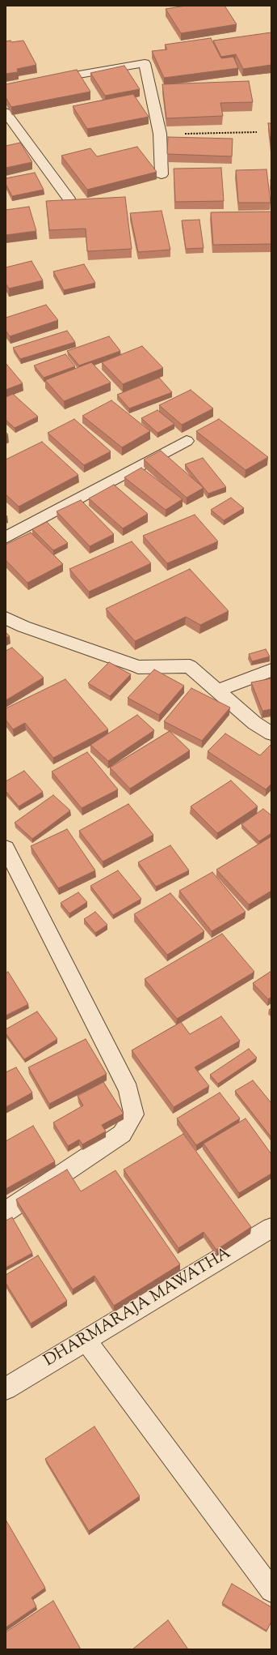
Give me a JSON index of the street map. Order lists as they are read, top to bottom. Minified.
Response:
{"streets":{"street":["DHARMARAJA MAWATHA"]}}
